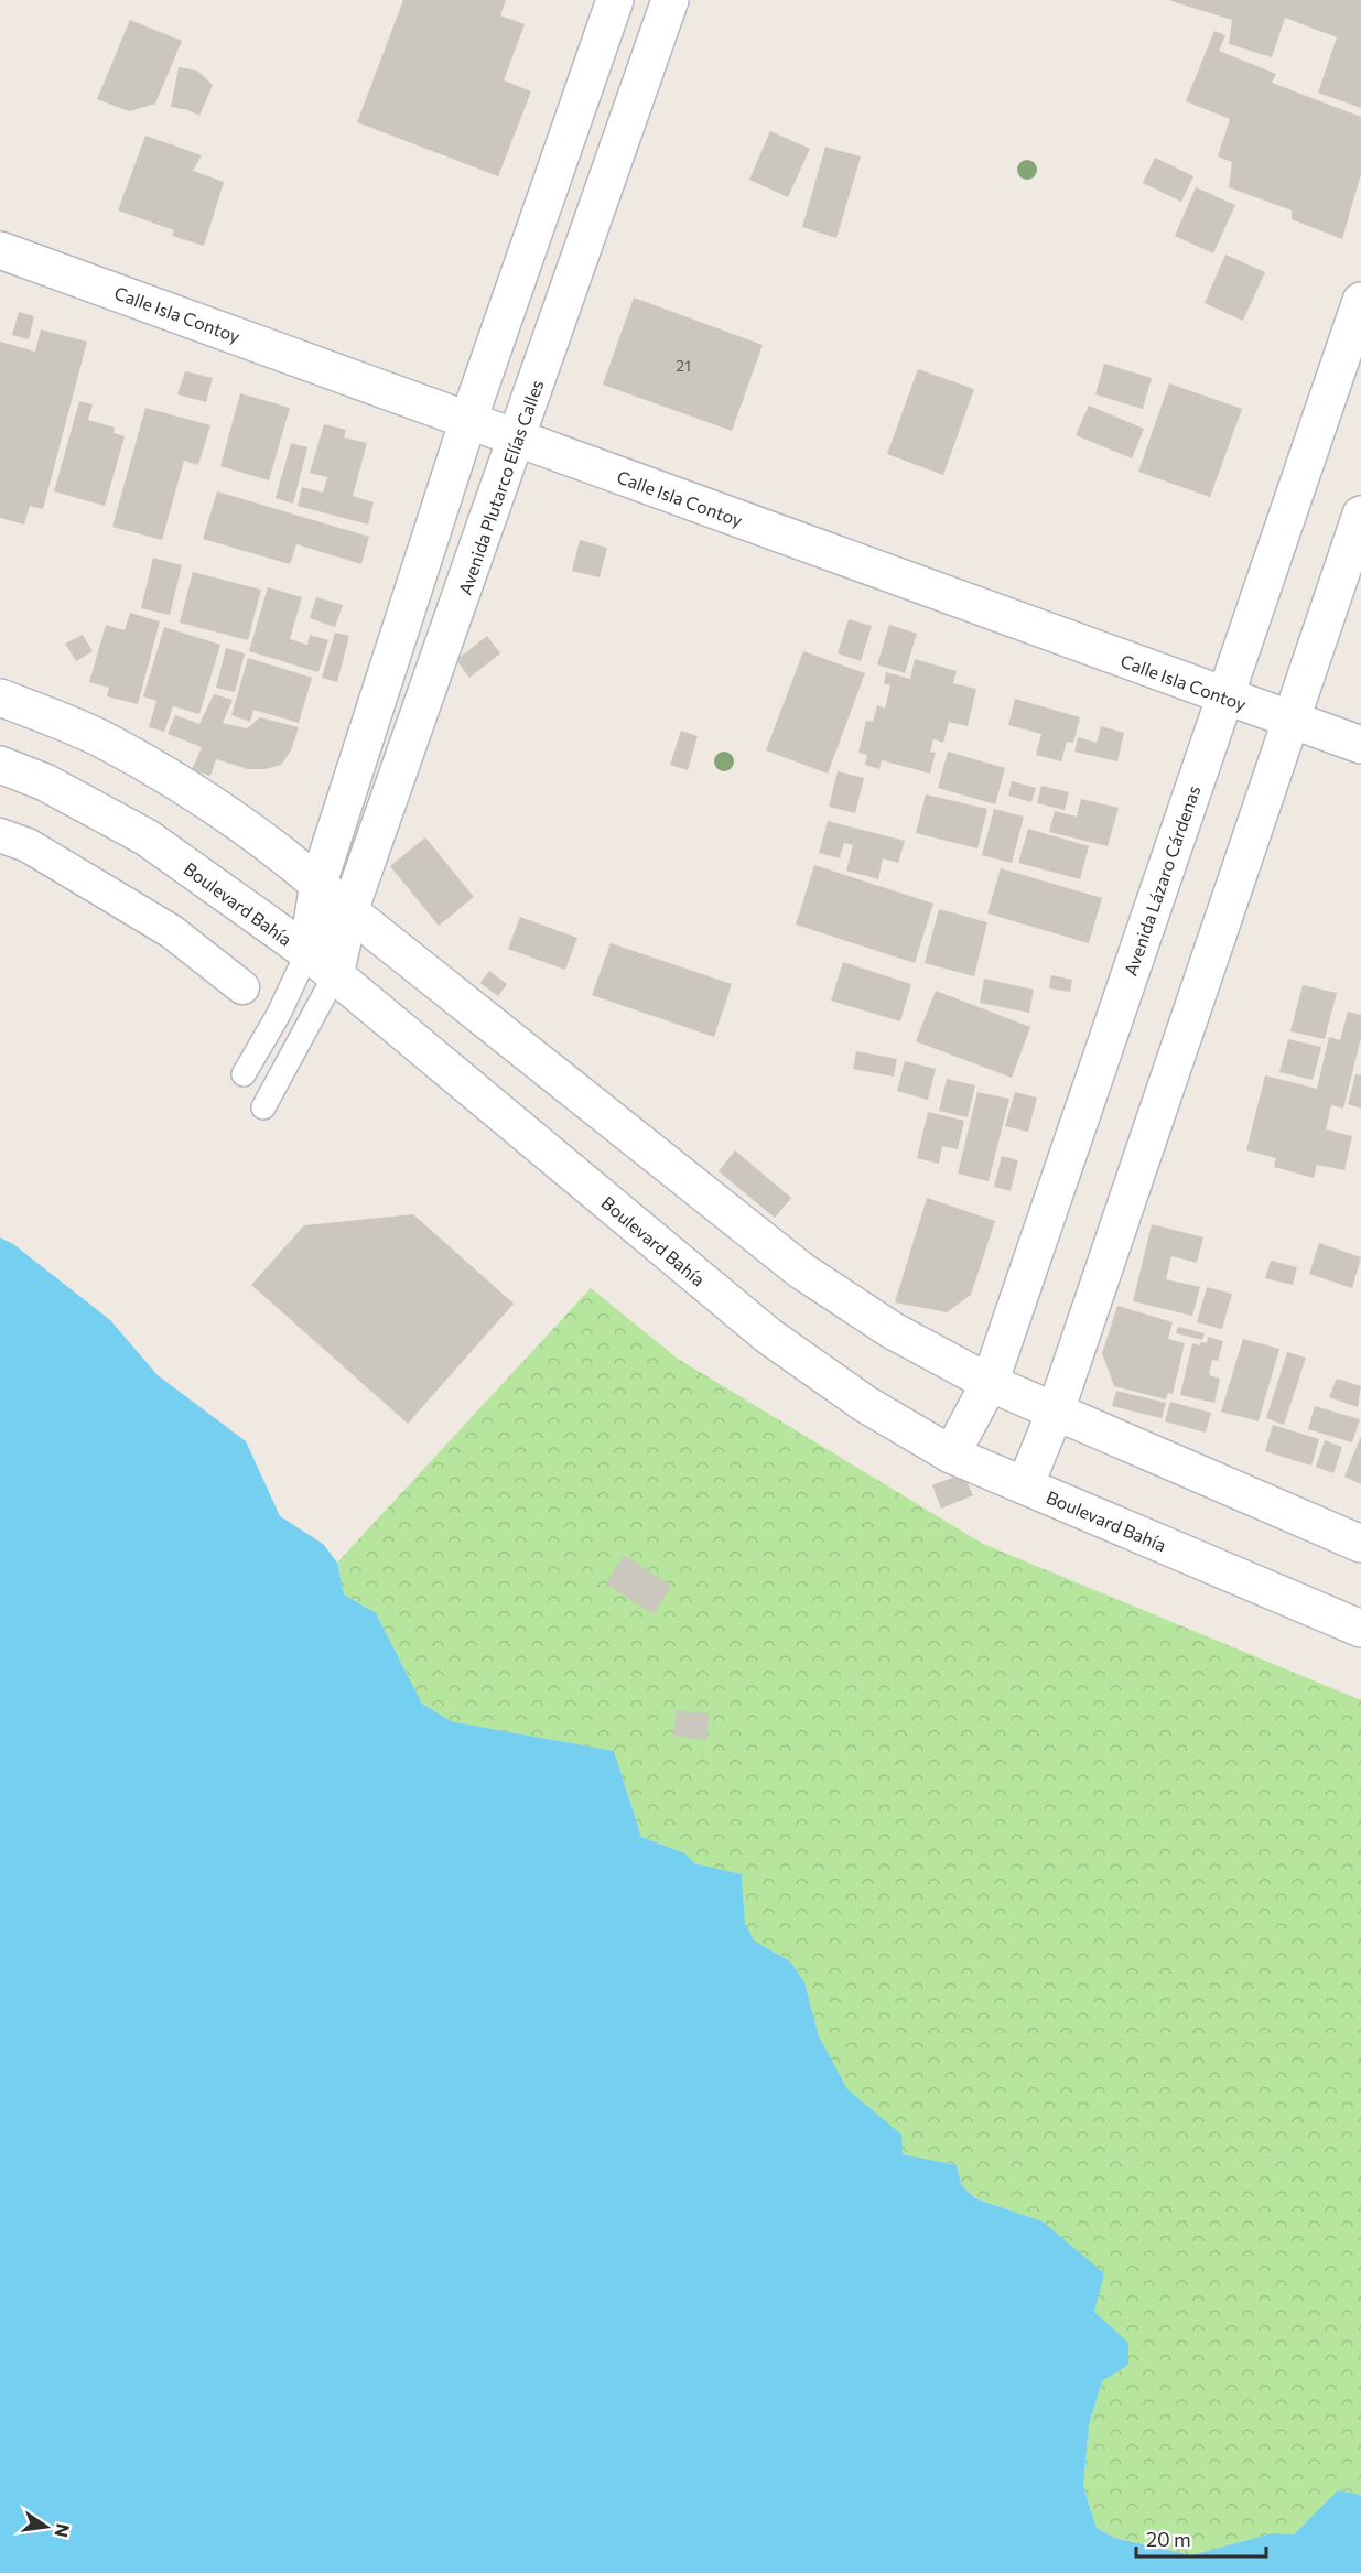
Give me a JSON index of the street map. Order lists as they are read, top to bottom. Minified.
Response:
{"streets":{"main road":["Calle Isla Contoy","Avenida Plutarco Elías Calles","Avenida Lázaro Cárdenas","Boulevard Bahía"]},"crossings":[["Calle Isla Contoy","Avenida Plutarco Elías Calles"],["Calle Isla Contoy","Avenida Lázaro Cárdenas"],["Avenida Plutarco Elías Calles","Boulevard Bahía"],["Avenida Lázaro Cárdenas","Boulevard Bahía"]],"house_numbers":["21"],"scale_bar":"20 m","north":"right"}
